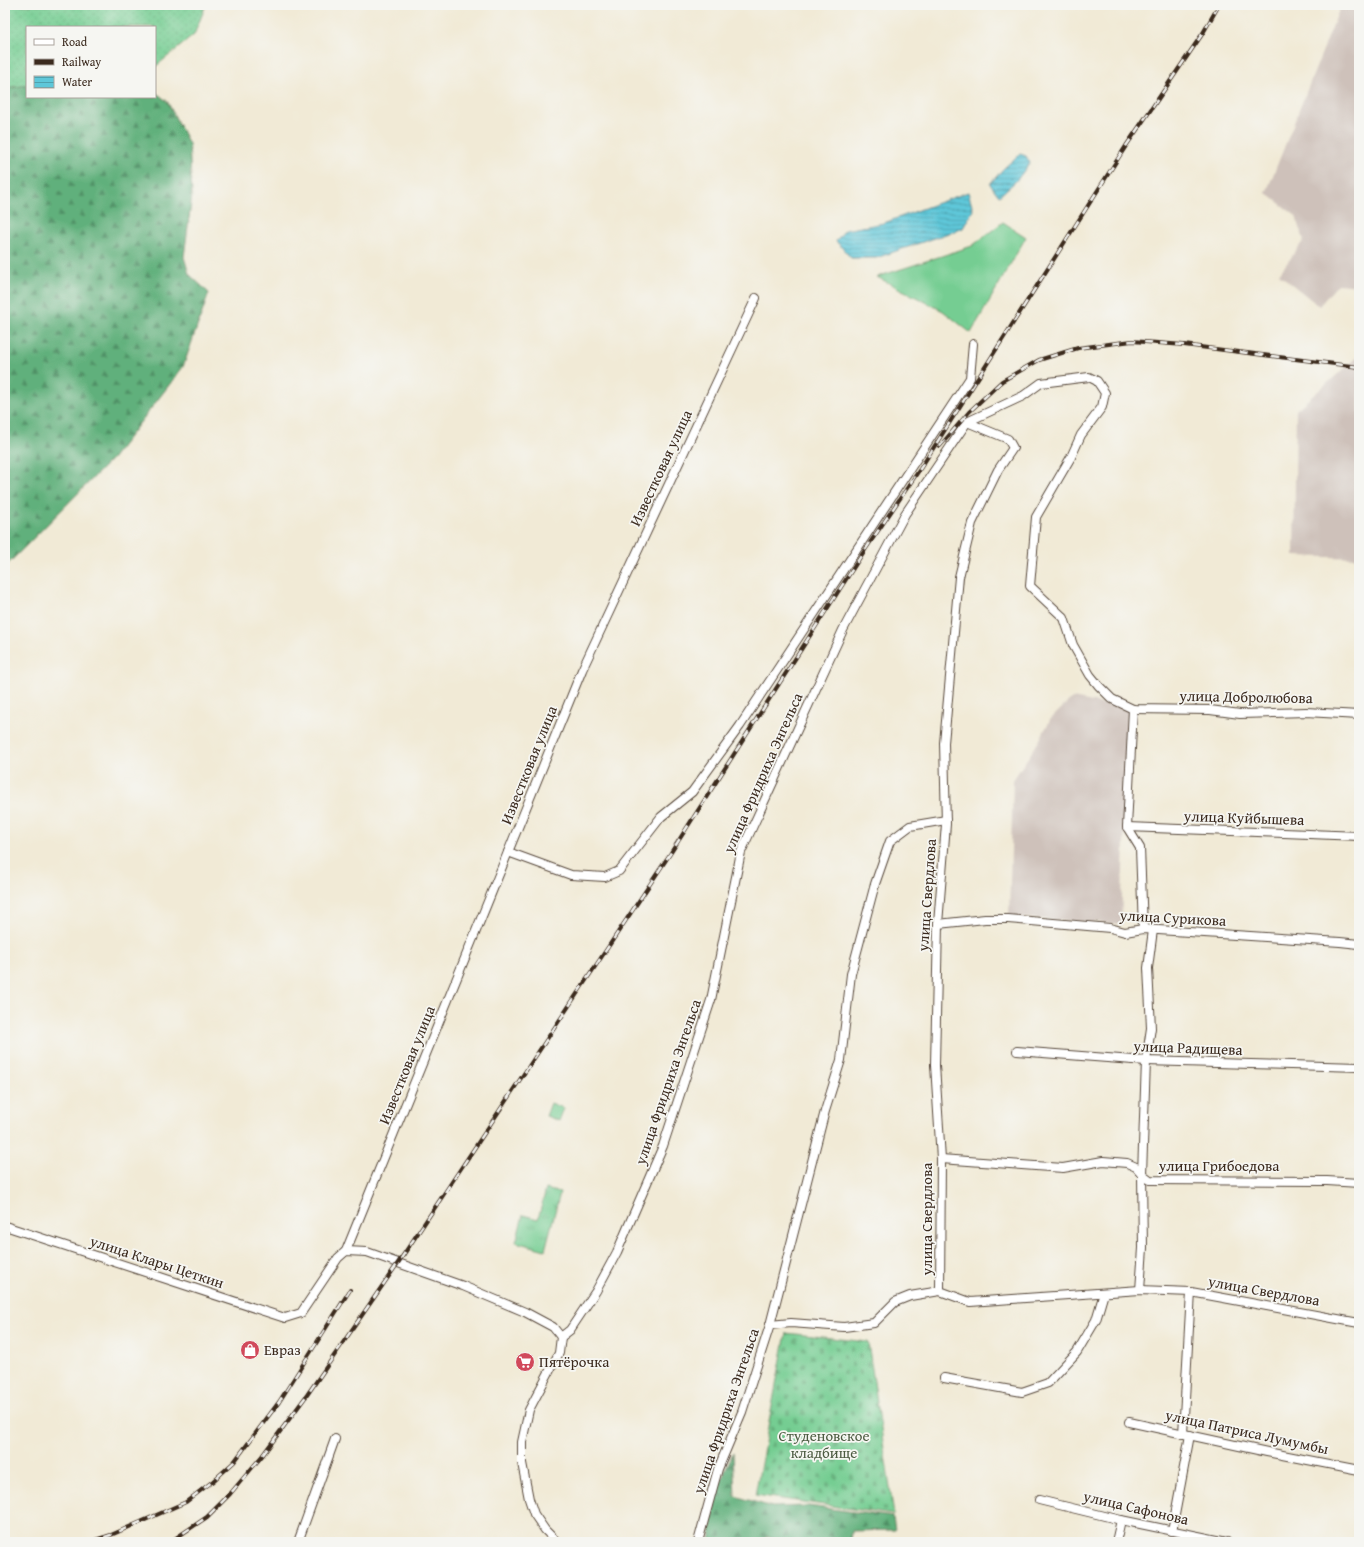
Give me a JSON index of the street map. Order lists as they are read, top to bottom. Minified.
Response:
{"streets":{"street":["Известковая улица","улица Добролюбова","улица Фридриха Энгельса","улица Куйбышева","улица Свердлова","улица Сурикова","улица Радищева","улица Грибоедова","улица Клары Цеткин","улица Патриса Лумумбы","улица Сафонова"]},"crossings":[["Известковая улица","улица Клары Цеткин"],["улица Фридриха Энгельса","улица Свердлова"],["улица Свердлова","улица Сурикова"],["улица Свердлова","улица Грибоедова"]],"parks":["Студеновское кладбище"],"places":{"shop":["Евраз"],"supermarket":["Пятёрочка"]},"legend":["Road","Railway","Water"]}
